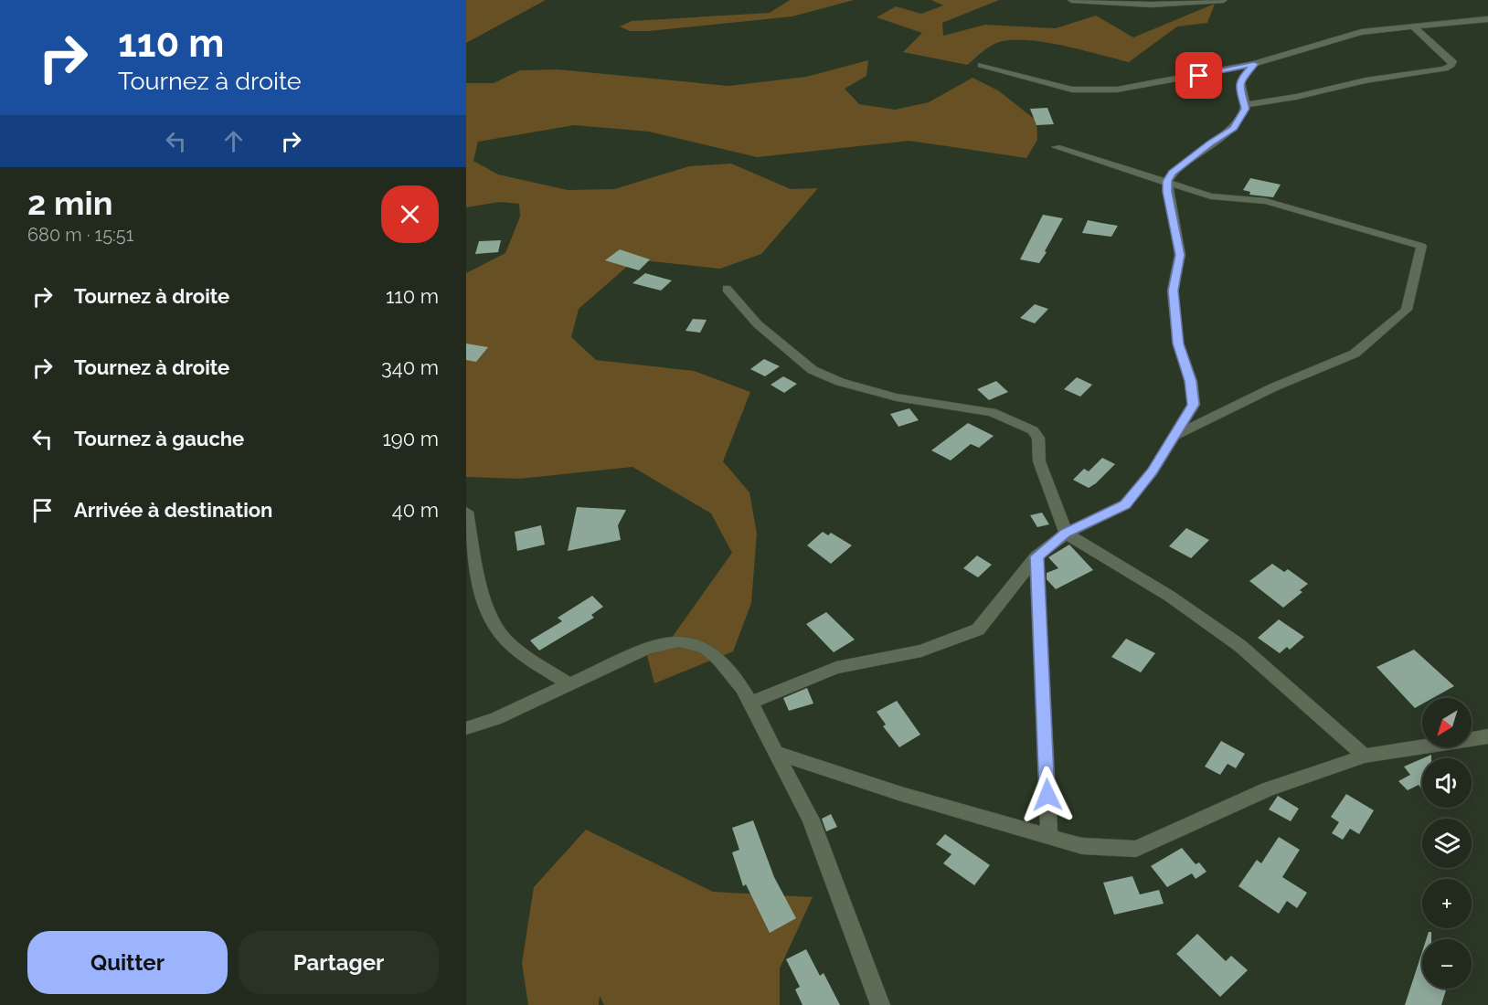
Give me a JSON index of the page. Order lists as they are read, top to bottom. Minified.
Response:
{"north":"bottom left","page":{"turn":["110 m","Tournez à droite"],"heading":["2 min","680 m · 15:51"],"list":[{"name":"Tournez à droite","value":"110 m"},{"name":"Tournez à droite","value":"340 m"},{"name":"Tournez à gauche","value":"190 m"},{"name":"Arrivée à destination","value":"40 m"}],"map_buttons":["+","−"],"buttons":["Quitter","Partager"]}}
